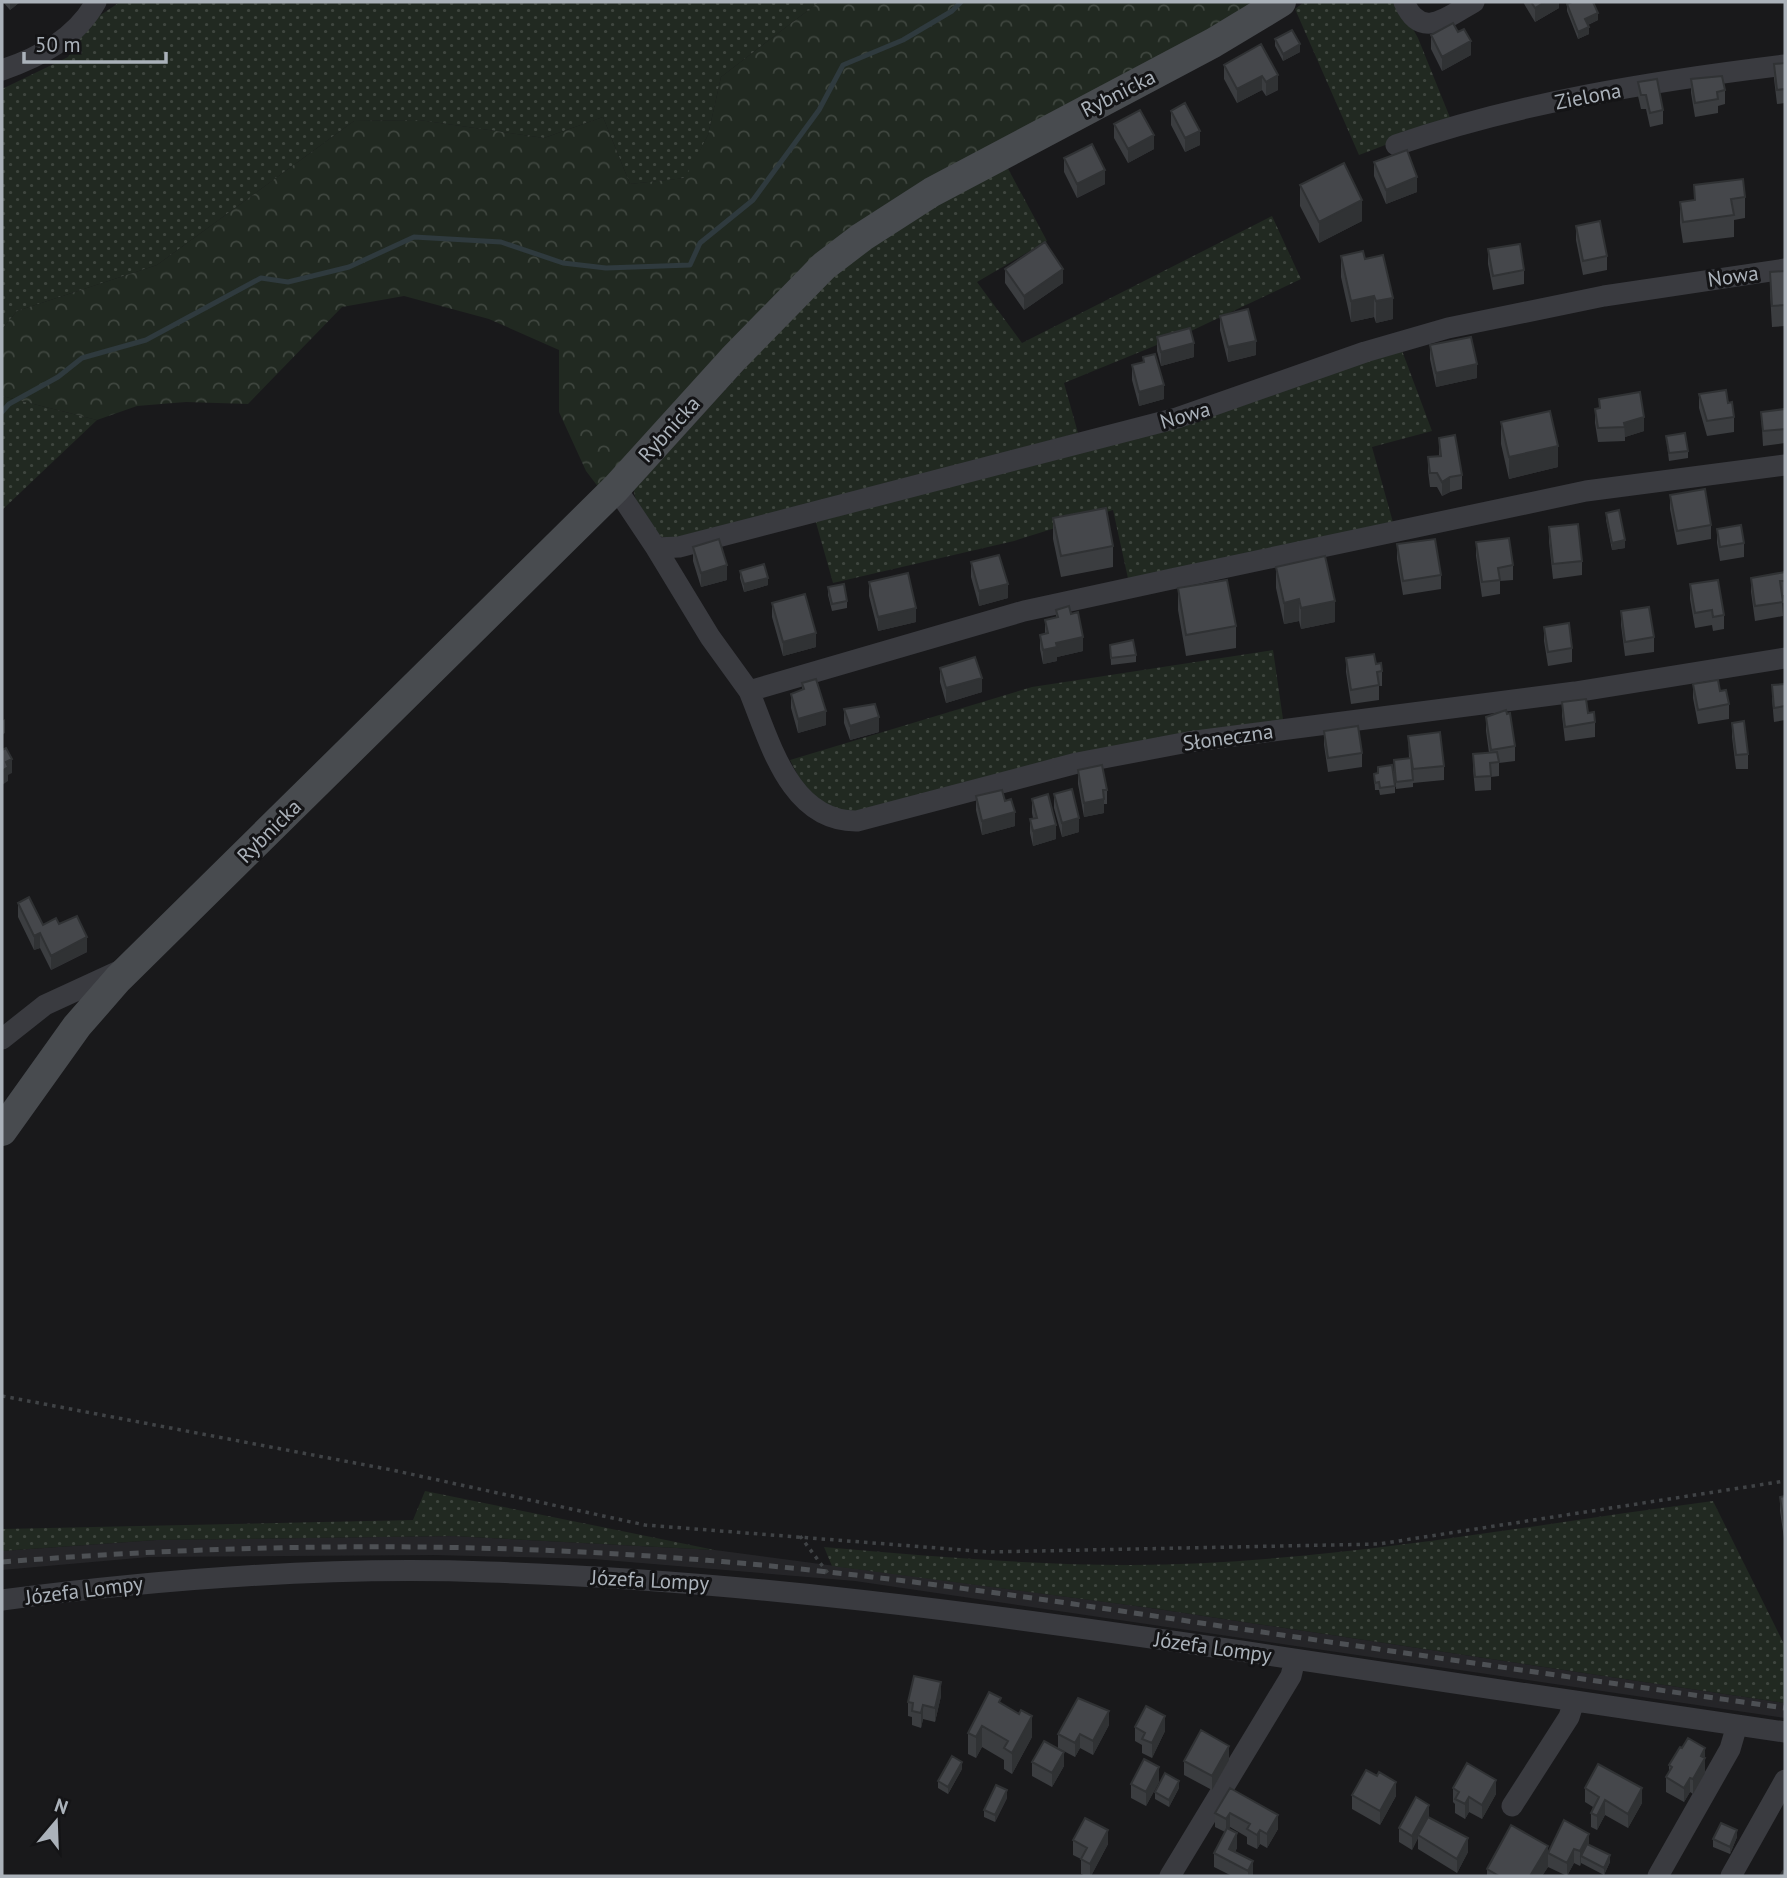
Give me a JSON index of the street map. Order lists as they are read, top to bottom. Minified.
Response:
{"streets":{"street":["Rybnicka","Zielona","Nowa","Słoneczna","Józefa Lompy"]},"crossings":[["Nowa","Słoneczna"]],"scale_bar":"50 m","north":"top"}
